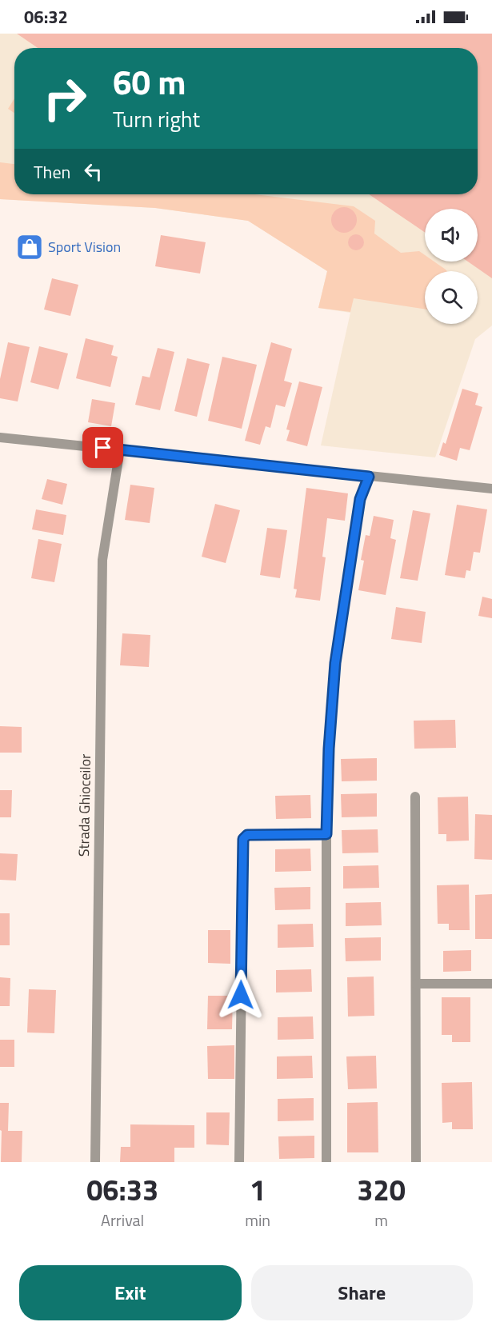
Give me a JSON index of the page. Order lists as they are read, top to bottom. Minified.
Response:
{"streets":{"street":["Strada Ghioceilor"]},"places":{"shop":["Sport Vision"]},"page":{"status":"06:32","turn":["60 m","Turn right"],"then":"Then","eta":["06:33","Arrival","1","min","320","m"],"buttons":["Exit","Share"]}}
